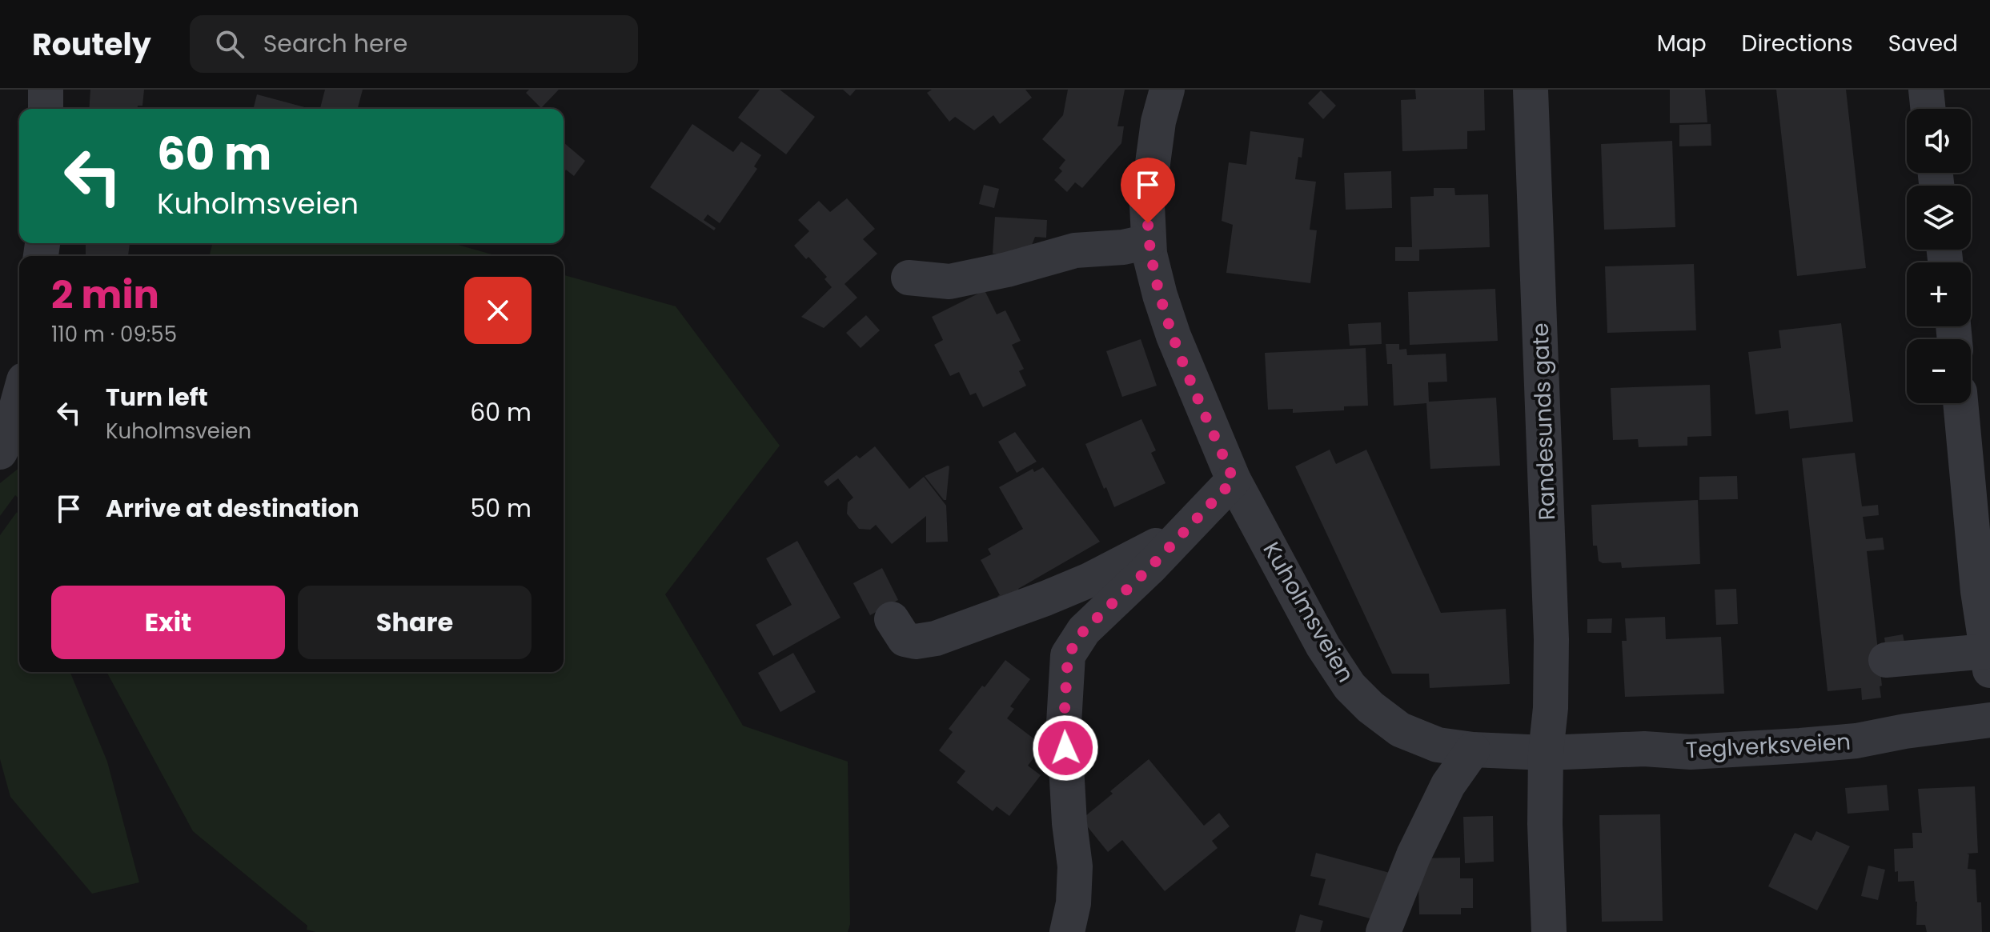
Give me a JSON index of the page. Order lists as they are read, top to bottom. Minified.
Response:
{"streets":{"street":["Randesunds gate","Kuholmsveien","Teglverksveien"]},"crossings":[["Randesunds gate","Kuholmsveien"],["Randesunds gate","Teglverksveien"],["Kuholmsveien","Teglverksveien"]],"page":{"header":"Routely","search":"Search here","nav":["Map","Directions","Saved"],"map_buttons":["+","−"],"turn":["60 m","Kuholmsveien"],"heading":["2 min","110 m · 09:55"],"list":[{"name":"Turn left","note":"Kuholmsveien","value":"60 m"},{"name":"Arrive at destination","value":"50 m"}],"buttons":["Exit","Share"]}}
